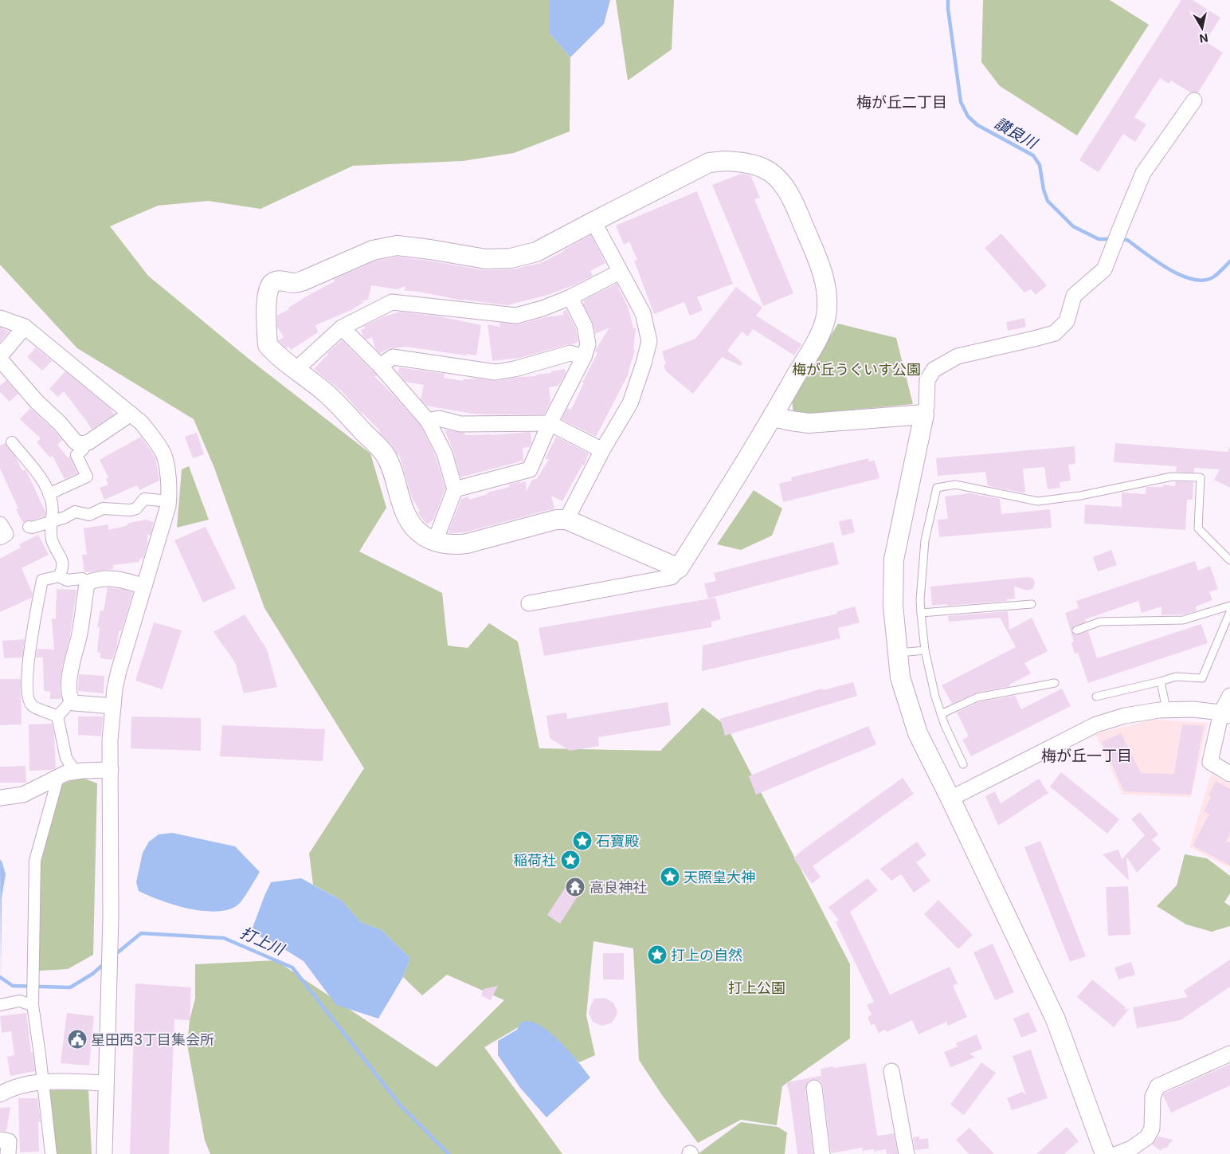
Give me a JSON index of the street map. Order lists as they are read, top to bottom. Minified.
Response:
{"districts":["梅が丘二丁目","梅が丘一丁目"],"water":["讃良川","打上川"],"parks":["梅が丘うぐいす公園","打上公園"],"places":{"place":["石寶殿","稲荷社","天照皇大神","打上の自然"],"temple":["高良神社"],"public building":["星田西3丁目集会所"]},"north":"bottom"}
